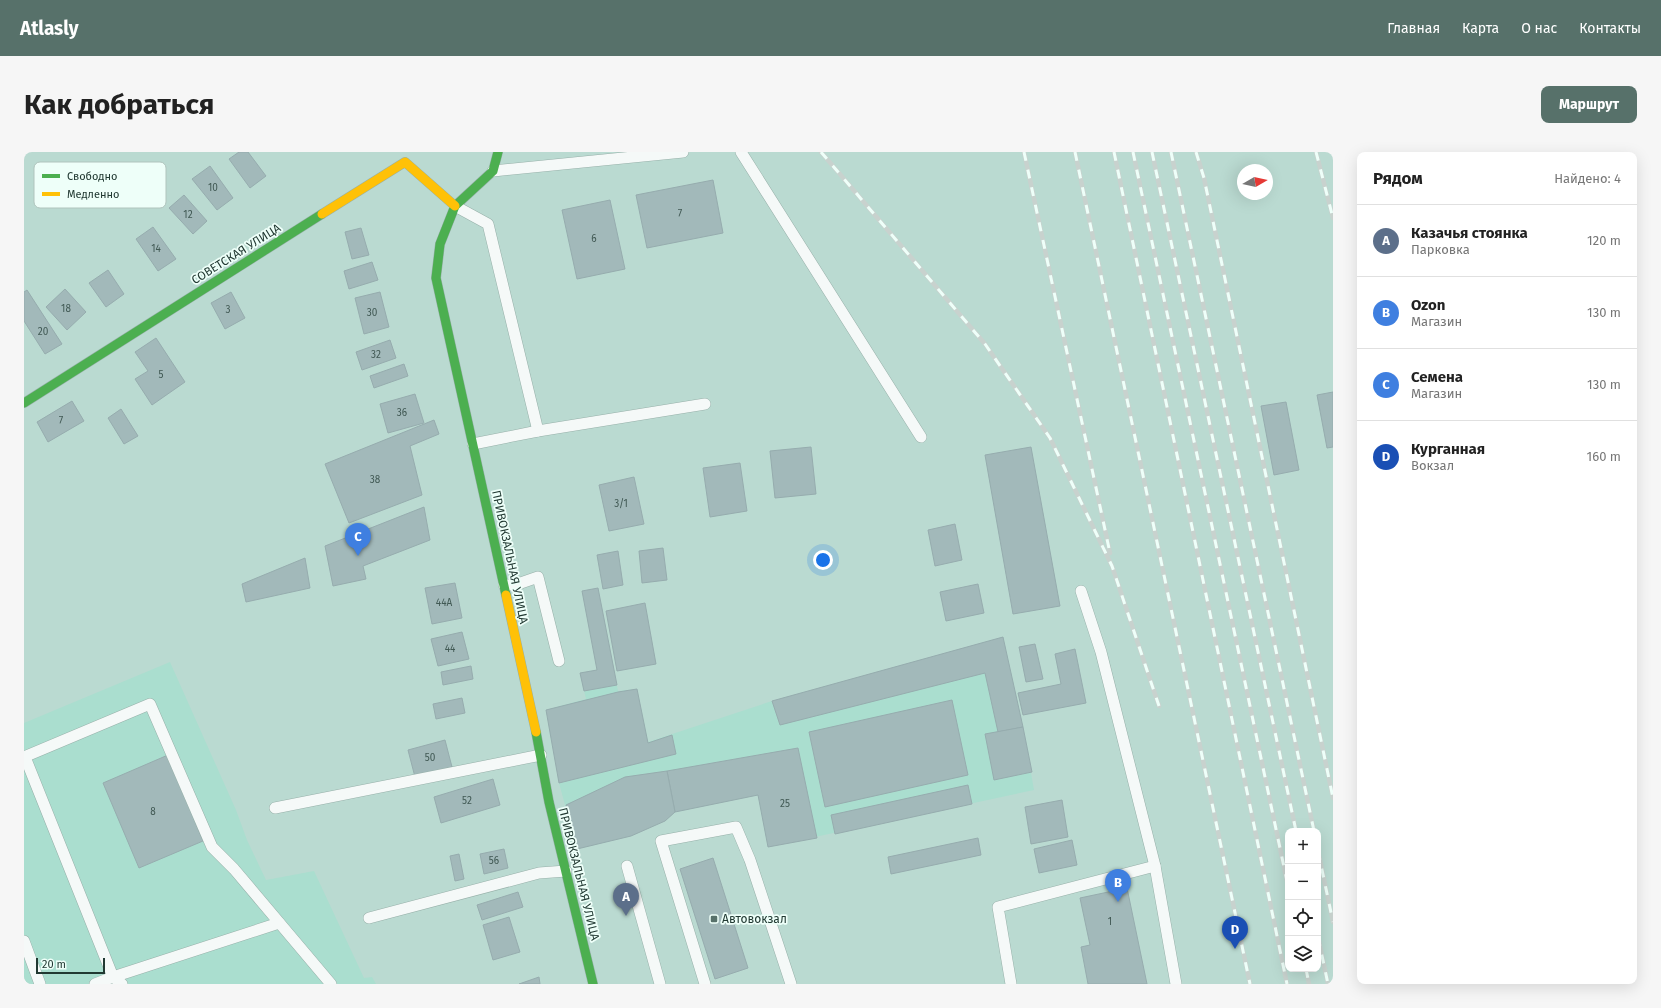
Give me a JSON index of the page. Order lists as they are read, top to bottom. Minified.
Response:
{"streets":{"street":["СОВЕТСКАЯ УЛИЦА","ПРИВОКЗАЛЬНАЯ УЛИЦА"]},"crossings":[["СОВЕТСКАЯ УЛИЦА","ПРИВОКЗАЛЬНАЯ УЛИЦА"]],"places":{"transit":["Автовокзал"]},"house_numbers":["10","7","12","6","14","18","3","30","20","32","5","36","7","38","3/1","44А","44","50","52","25","8","56","1"],"legend":["Свободно","Медленно"],"scale_bar":"20 m","north":"right","page":{"header":"Atlasly","nav":["Главная","Карта","О нас","Контакты"],"buttons":"Маршрут","title":"Как добраться","heading":["Рядом","Найдено: 4"],"list":[{"mark":"A","name":"Казачья стоянка","note":"Парковка","value":"120 m"},{"mark":"B","name":"Ozon","note":"Магазин","value":"130 m"},{"mark":"C","name":"Семена","note":"Магазин","value":"130 m"},{"mark":"D","name":"Курганная","note":"Вокзал","value":"160 m"}],"pins":["C","B","A","D"],"map_buttons":["+","−"],"scale":"20 m"}}
